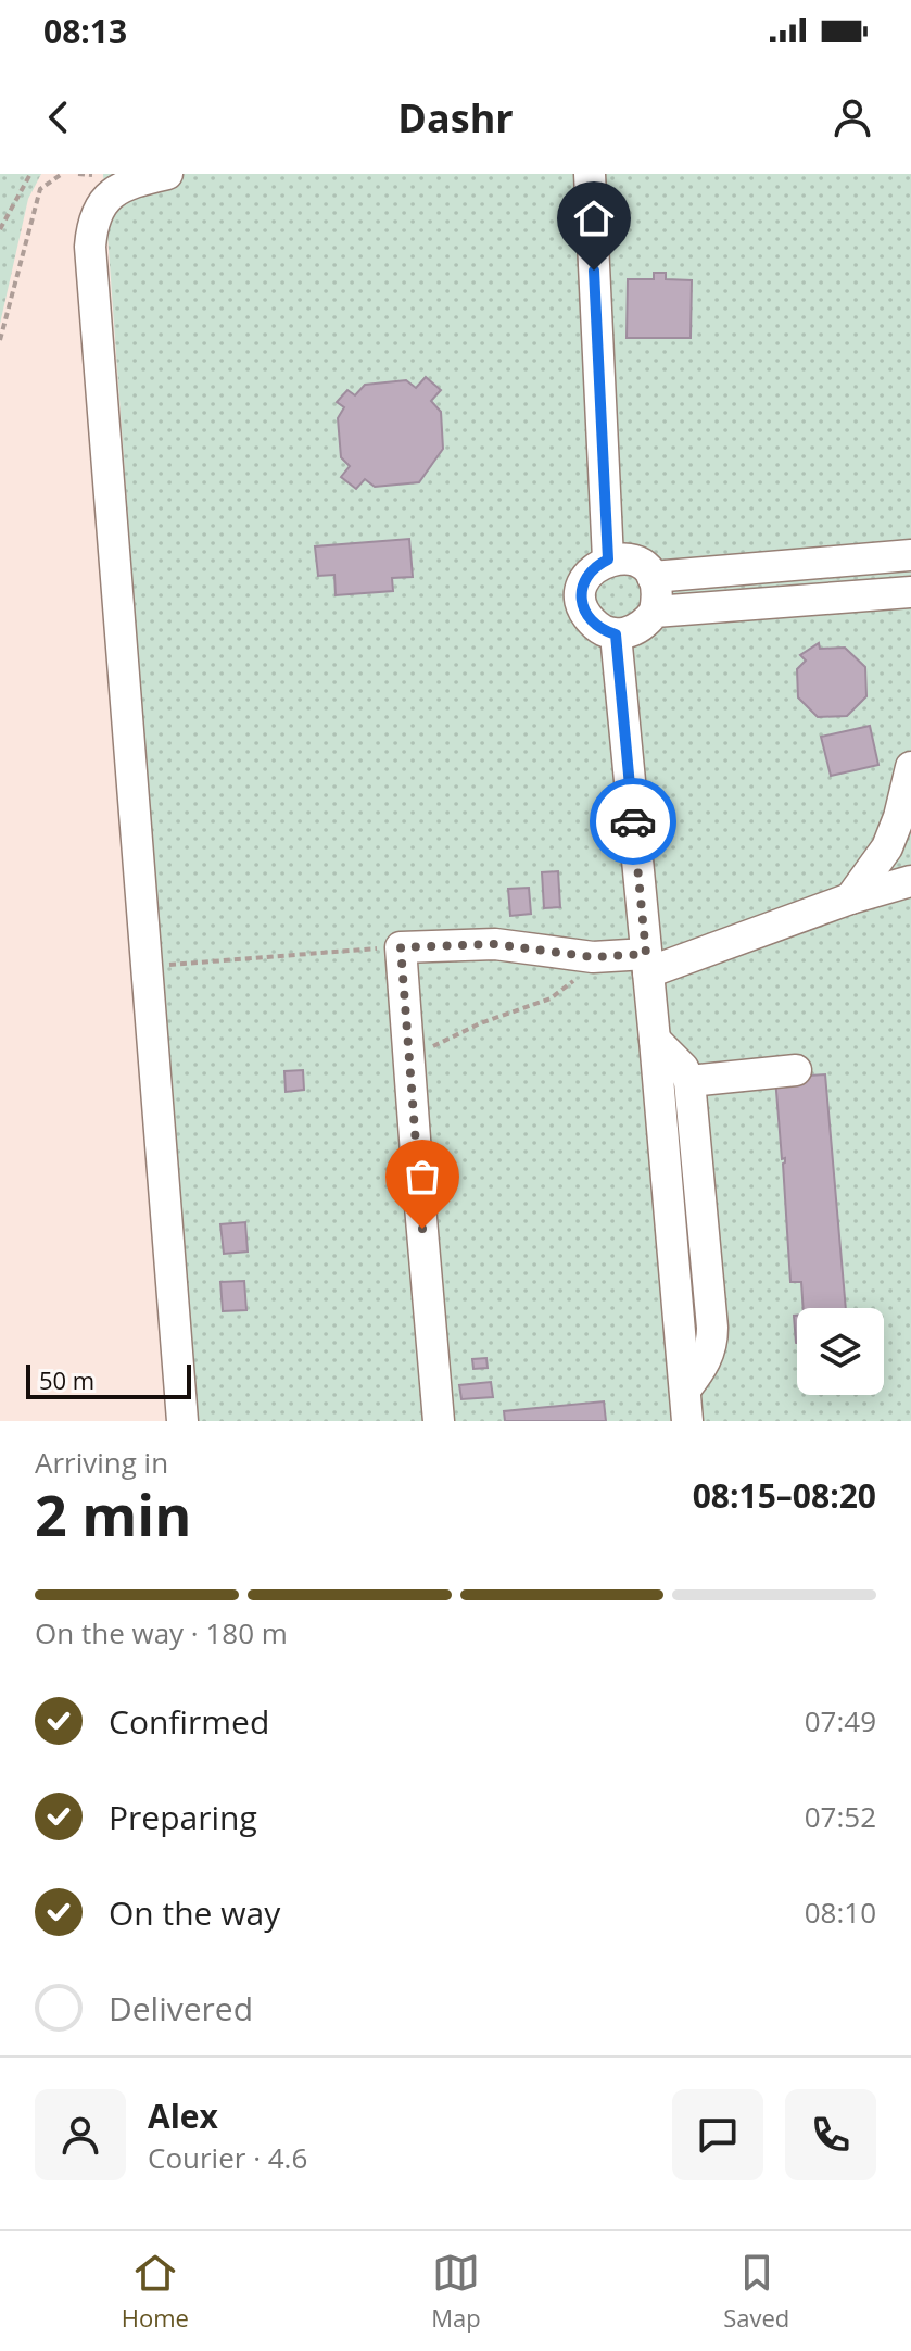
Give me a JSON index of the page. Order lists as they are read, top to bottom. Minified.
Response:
{"scale_bar":"50 m","page":{"status":"08:13","header":"Dashr","scale":"50 m","heading":["2 min","Arriving in","08:15–08:20"],"panel":["Alex","Courier · 4.6"],"bar":"On the way · 180 m","list":[["Confirmed","07:49"],["Preparing","07:52"],["On the way","08:10"],"Delivered"],"tabs":["Home","Map","Saved"]}}
